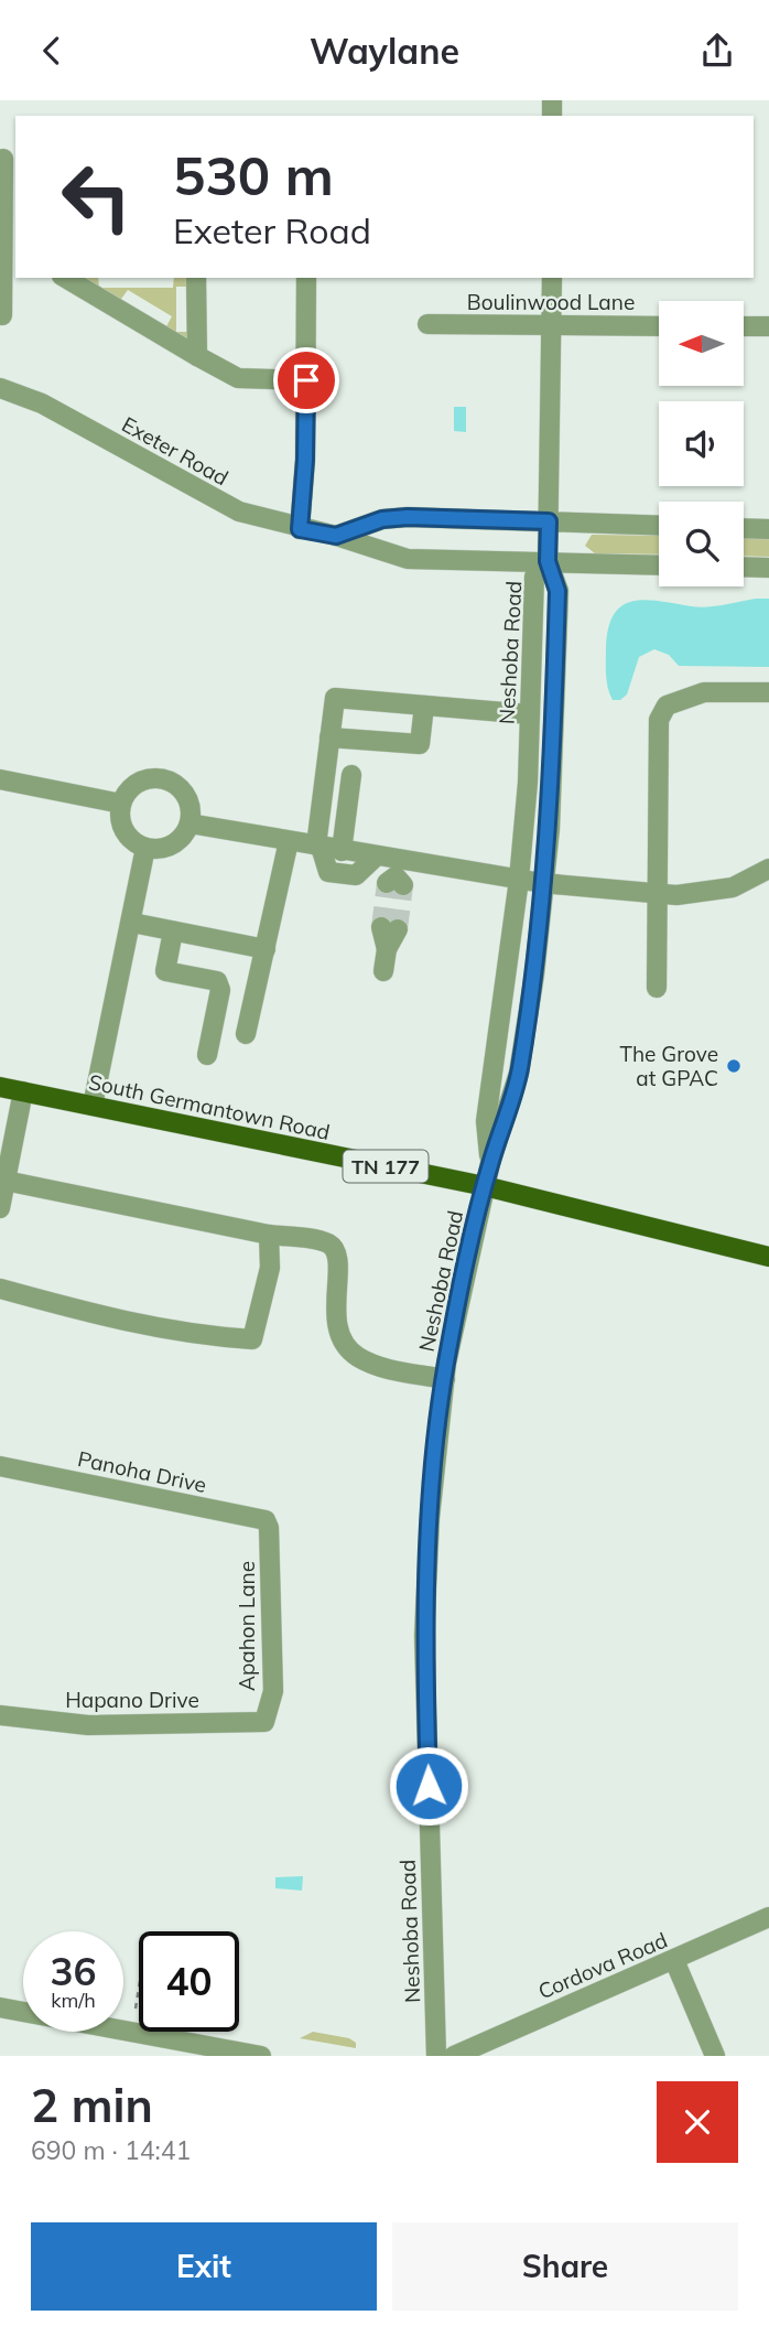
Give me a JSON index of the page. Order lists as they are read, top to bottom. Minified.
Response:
{"streets":{"main road":["South Germantown Road","TN 177"],"street":["Boulinwood Lane","Exeter Road","Neshoba Road","Panoha Drive","Apahon Lane","Hapano Drive","Cordova Road"]},"crossings":[["Boulinwood Lane","Neshoba Road"],["Exeter Road","Neshoba Road"],["Neshoba Road","South Germantown Road"],["Panoha Drive","Apahon Lane"],["Apahon Lane","Hapano Drive"]],"places":["The Grove at GPAC"],"north":"left","page":{"header":"Waylane","turn":["530 m","Exeter Road"],"speed":"36 km/h","limit":"40","heading":["2 min","690 m · 14:41"],"buttons":["Exit","Share"]}}
